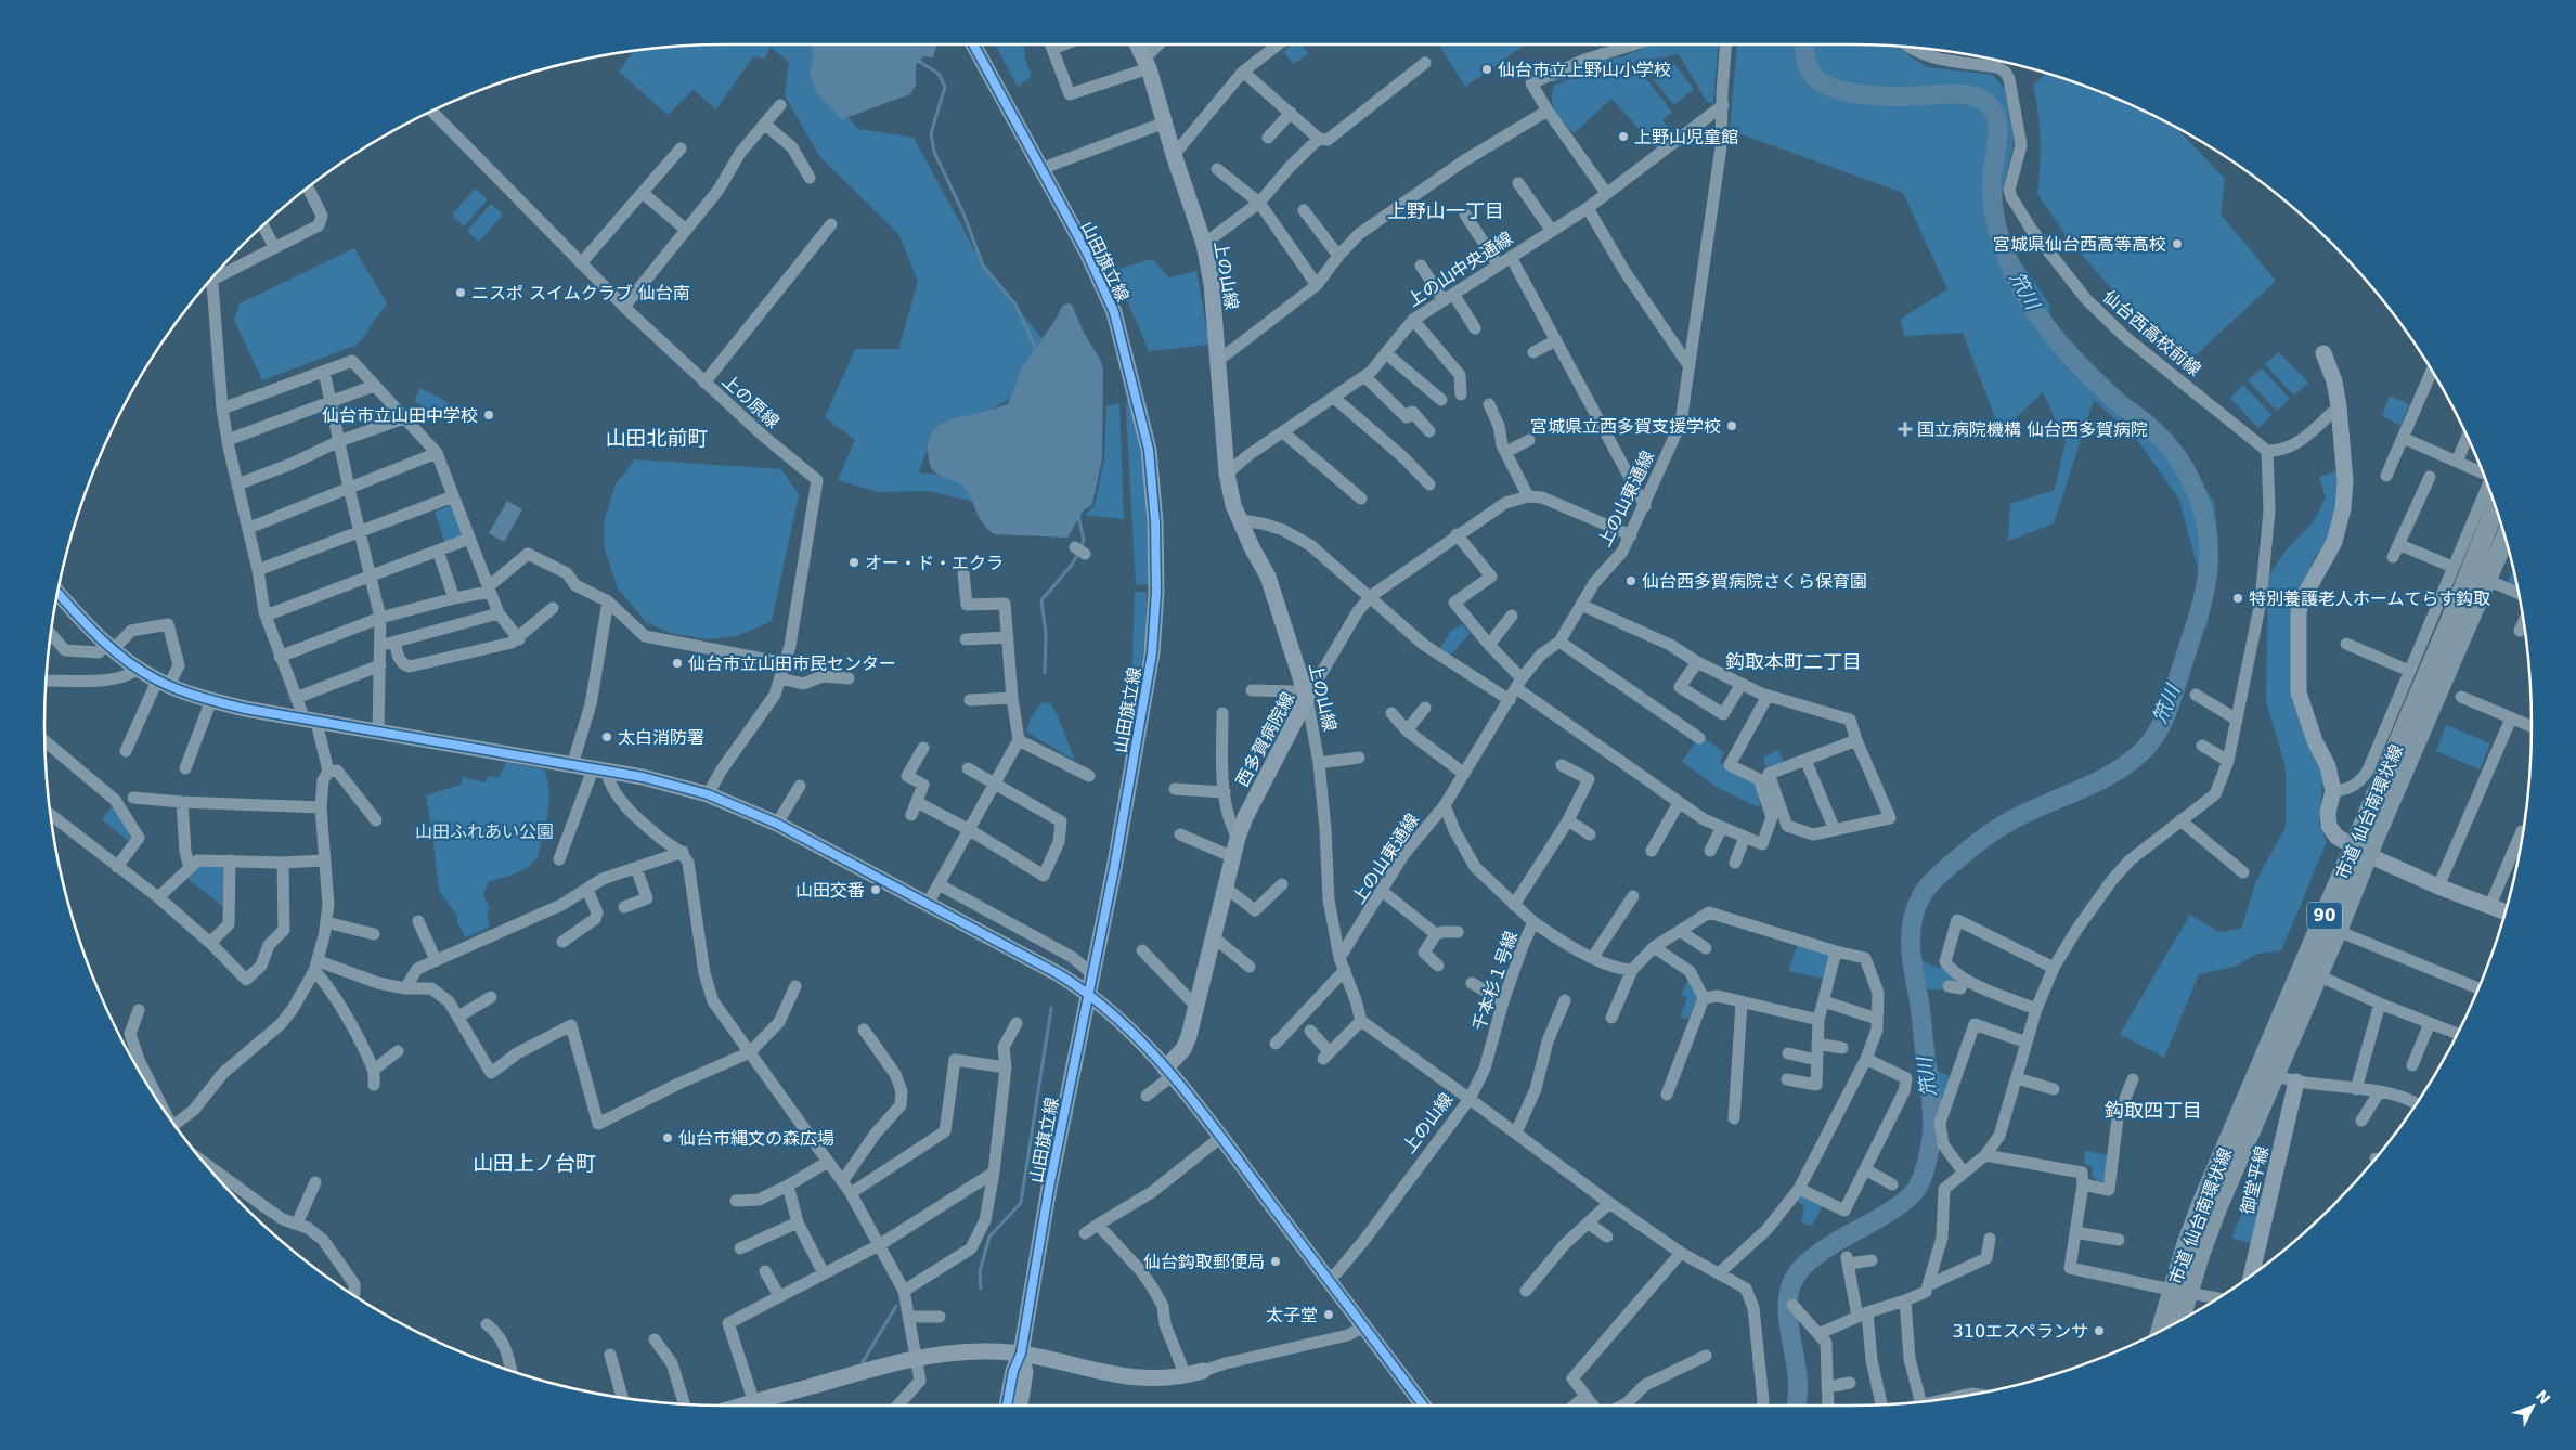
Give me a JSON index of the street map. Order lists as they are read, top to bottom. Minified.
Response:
{"streets":{"main road":["市道 仙台南環状線","90"],"street":["山田旗立線","上の山中央通線","上の山線","仙台西高校前線","上の原線","上の山東通線","西多賀病院線","千本杉１号線","御堂平線"]},"crossings":[["上の山中央通線","上の山線"],["上の山中央通線","上の山東通線"],["上の山線","上の山東通線"],["上の山線","西多賀病院線"],["上の山線","千本杉１号線"],["上の山東通線","千本杉１号線"]],"districts":["上野山一丁目","山田北前町","鈎取本町二丁目","鈎取四丁目","山田上ノ台町"],"water":["笊川"],"parks":["山田ふれあい公園"],"places":{"other":["仙台市立上野山小学校","上野山児童館","宮城県仙台西高等高校","ニスポ スイムクラブ 仙台南","仙台市立山田中学校","宮城県立西多賀支援学校","オー・ド・エクラ","仙台西多賀病院さくら保育園","特別養護老人ホームてらす鈎取","仙台市立山田市民センター","太白消防署","山田交番","仙台市縄文の森広場","仙台鈎取郵便局","太子堂","310エスペランサ"],"health":["国立病院機構 仙台西多賀病院"]},"north":"top right"}
